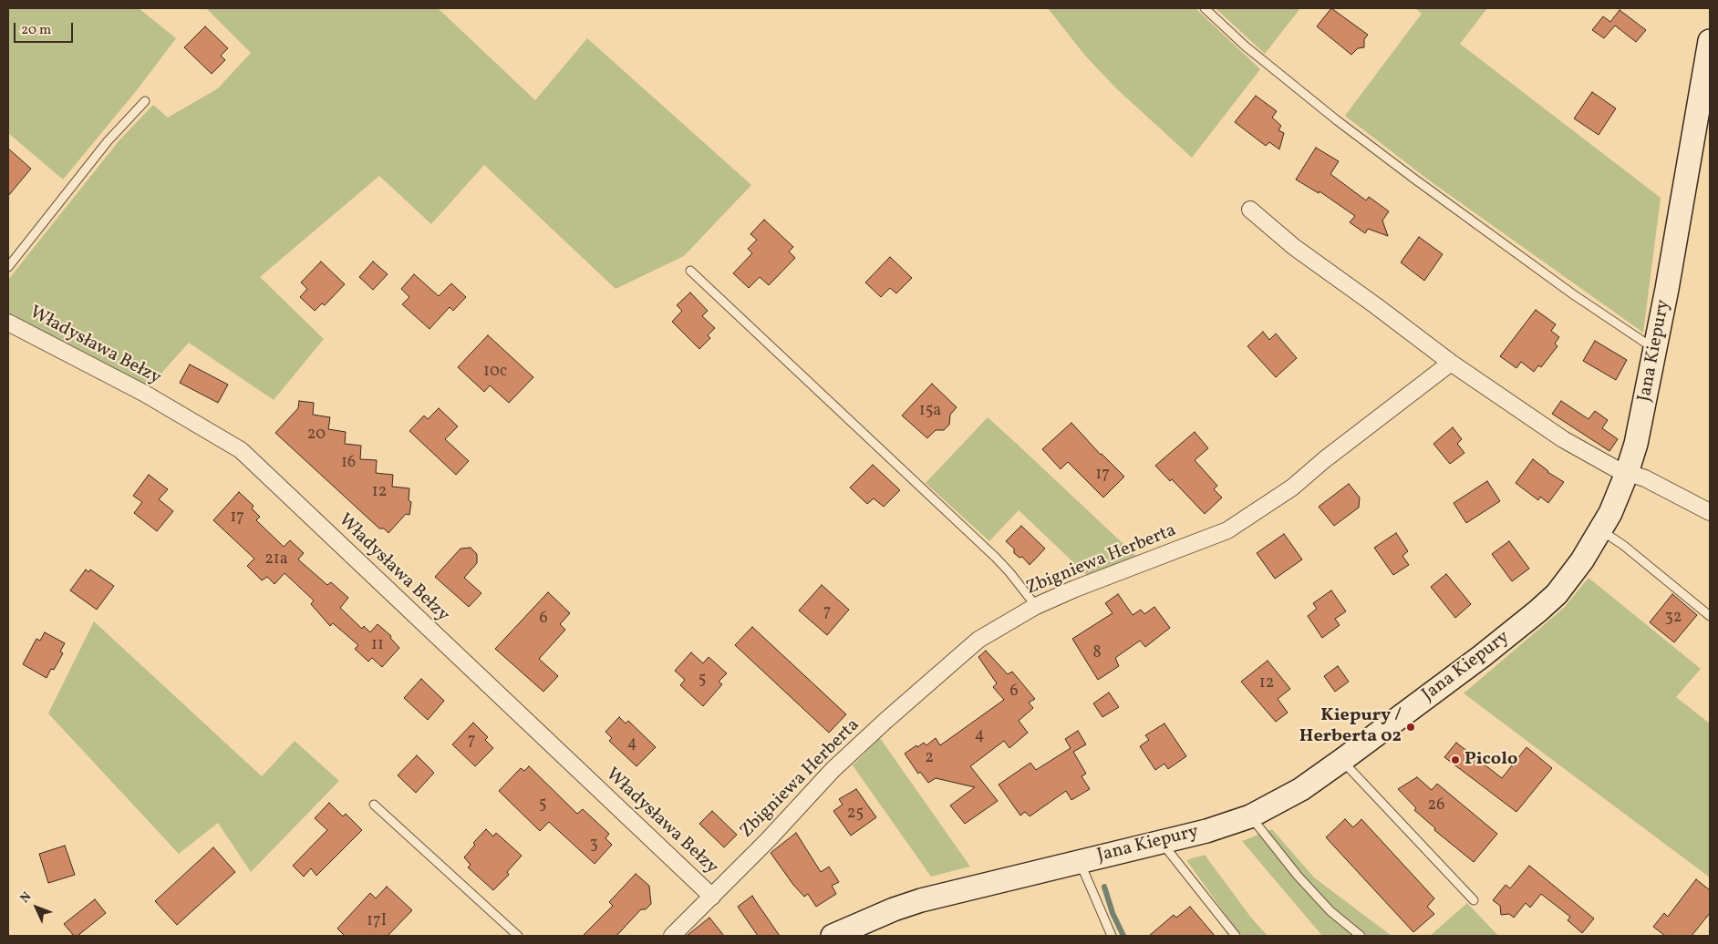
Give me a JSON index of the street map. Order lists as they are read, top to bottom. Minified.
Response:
{"streets":{"street":["Władysława Bełzy","Jana Kiepury","Zbigniewa Herberta"]},"crossings":[["Władysława Bełzy","Zbigniewa Herberta"]],"places":["Kiepury / Herberta 02","Picolo"],"house_numbers":["10c","15a","20","16","17","12","17","21a","7","32","6","11","8","5","12","6","4","7","4","2","5","26","25","3","17I"],"scale_bar":"20 m","north":"top left"}
